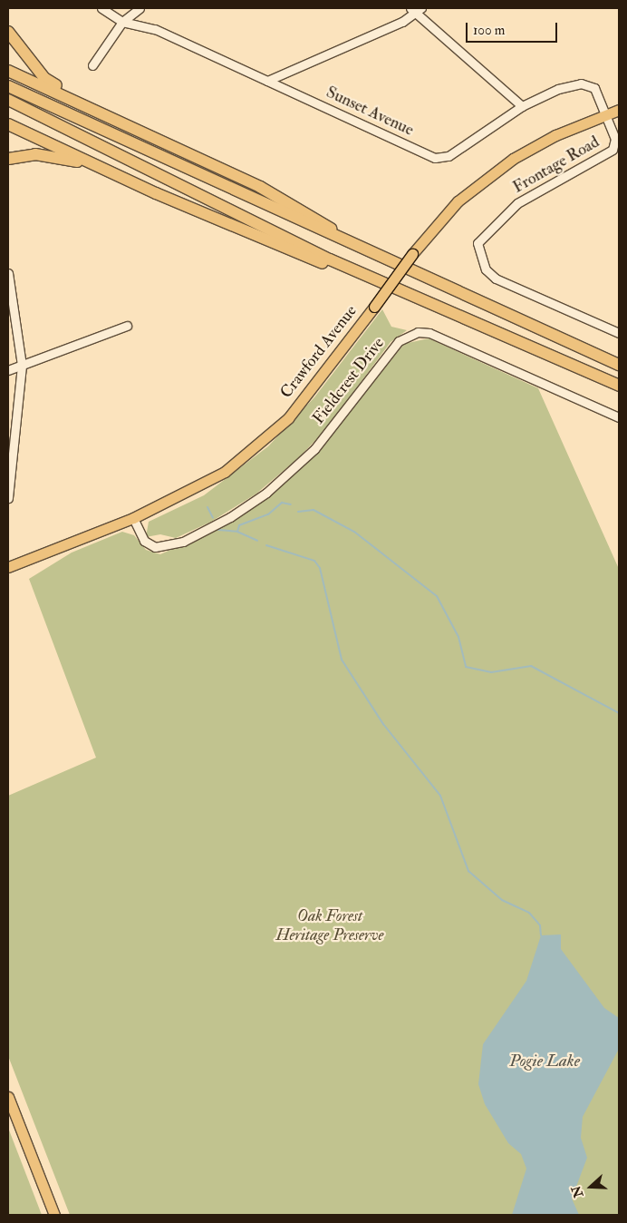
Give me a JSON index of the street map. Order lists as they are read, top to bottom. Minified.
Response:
{"streets":{"main road":["Crawford Avenue"],"street":["Sunset Avenue","Frontage Road","Fieldcrest Drive"]},"crossings":[["Sunset Avenue","Frontage Road"],["Sunset Avenue","Crawford Avenue"],["Frontage Road","Crawford Avenue"],["Crawford Avenue","Fieldcrest Drive"]],"water":["Pogie Lake"],"parks":["Oak Forest Heritage Preserve"],"scale_bar":"100 m","north":"left"}
